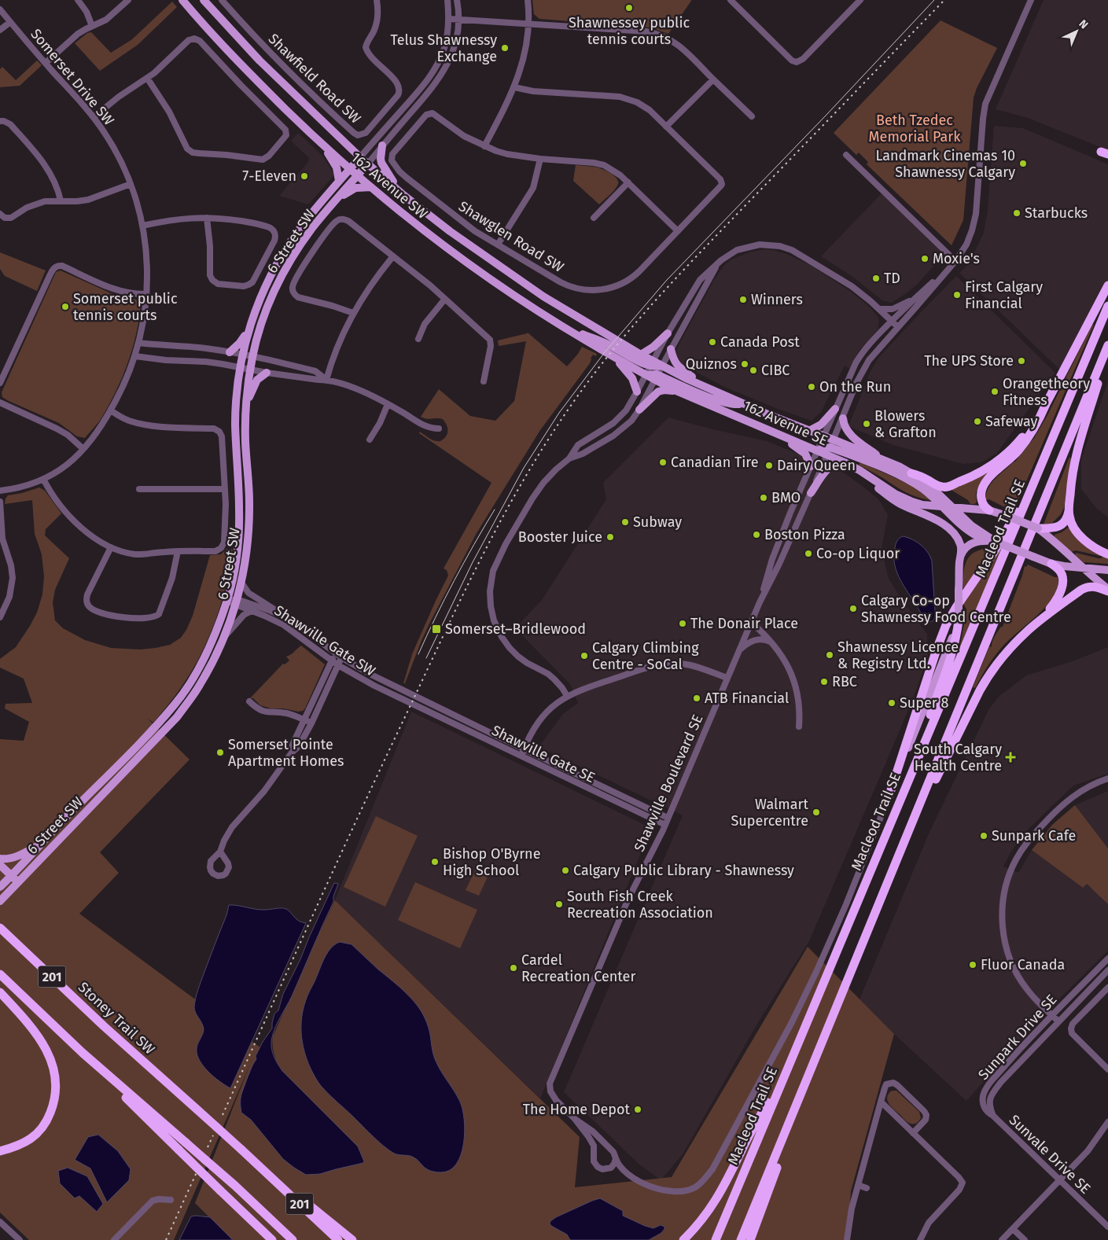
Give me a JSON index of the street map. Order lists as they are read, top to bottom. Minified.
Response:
{"streets":{"highway":["Macleod Trail SE","201","Stoney Trail SW"],"main road":["162 Avenue SW","6 Street SW","162 Avenue SE"],"street":["Somerset Drive SW","Shawfield Road SW","Shawglen Road SW","Shawville Gate SW","Shawville Gate SE","Shawville Boulevard SE","Sunpark Drive SE","Sunvale Drive SE"]},"crossings":[["162 Avenue SW","6 Street SW"],["6 Street SW","Shawville Gate SW"],["162 Avenue SE","Shawville Boulevard SE"],["Shawville Gate SW","Shawville Gate SE"],["Shawville Gate SE","Shawville Boulevard SE"],["201","Stoney Trail SW"],["Sunpark Drive SE","Sunvale Drive SE"]],"parks":["Beth Tzedec Memorial Park"],"places":{"other":["Shawnessey public tennis courts","Telus Shawnessy Exchange","Landmark Cinemas 10 Shawnessy Calgary","7-Eleven","Starbucks","Moxie's","TD","First Calgary Financial","Winners","Somerset public tennis courts","Canada Post","The UPS Store","Quiznos","CIBC","On the Run","Orangetheory Fitness","Safeway","Blowers & Grafton","Canadian Tire","Dairy Queen","BMO","Subway","Boston Pizza","Booster Juice","Co-op Liquor","Calgary Co-op Shawnessy Food Centre","The Donair Place","Shawnessy Licence & Registry Ltd.","Calgary Climbing Centre - SoCal","RBC","ATB Financial","Super 8","Somerset Pointe Apartment Homes","Walmart Supercentre","Sunpark Cafe","Bishop O'Byrne High School","Calgary Public Library - Shawnessy","South Fish Creek Recreation Association","Fluor Canada","Cardel Recreation Center","The Home Depot"],"transit":["Somerset–Bridlewood"],"health":["South Calgary Health Centre"]},"north":"top right"}
